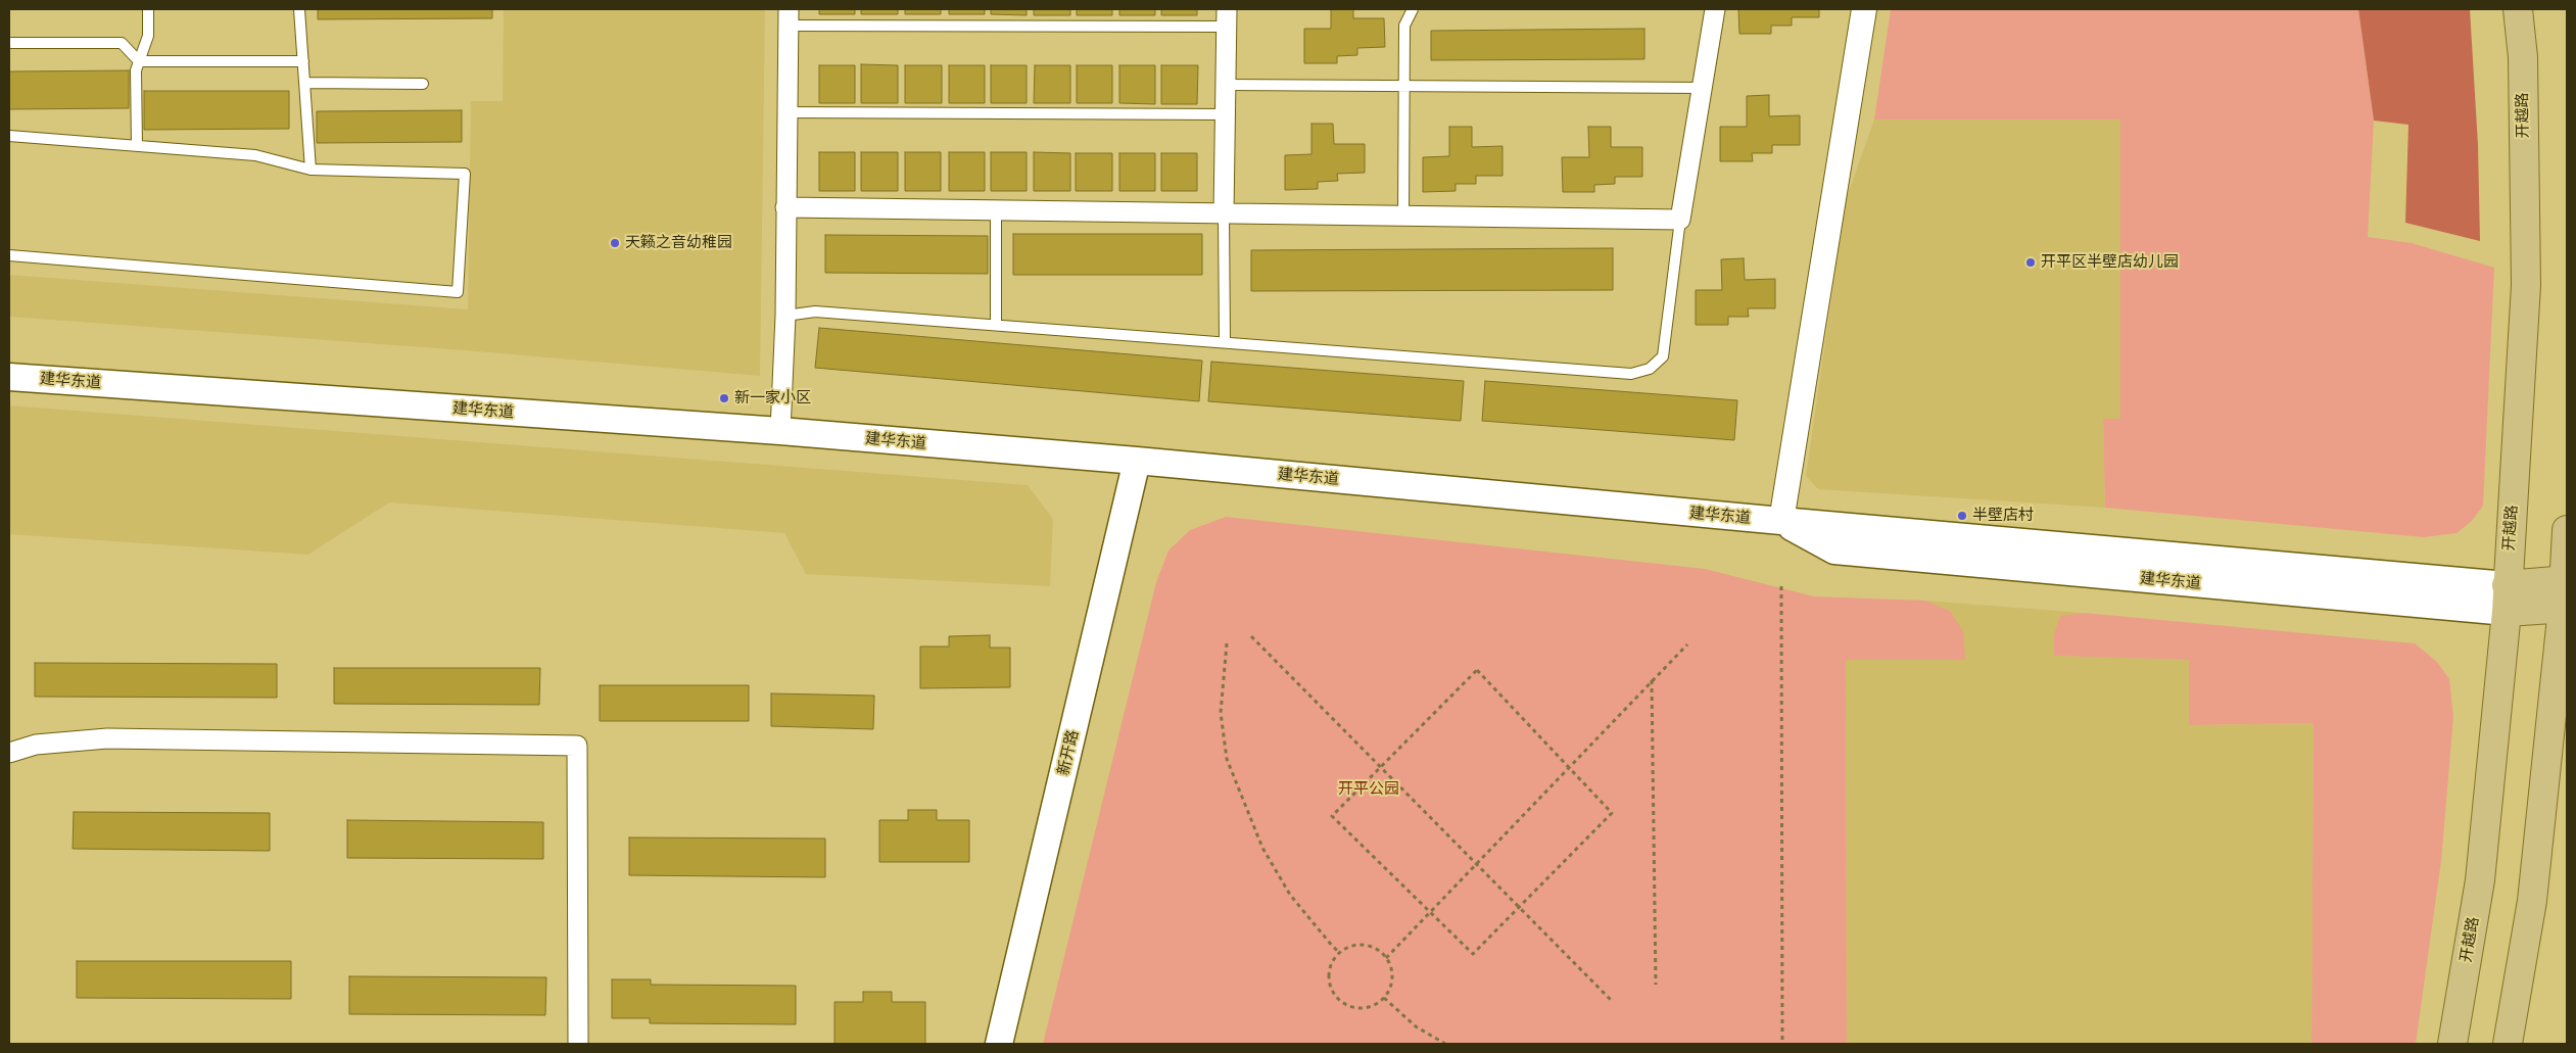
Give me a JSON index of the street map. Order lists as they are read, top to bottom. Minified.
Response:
{"streets":{"main road":["开越路","建华东道","新开路"]},"crossings":[["开越路","建华东道"],["建华东道","新开路"]],"parks":["开平公园"],"places":["天籁之音幼稚园","开平区半壁店幼儿园","新一家小区","半壁店村"]}
